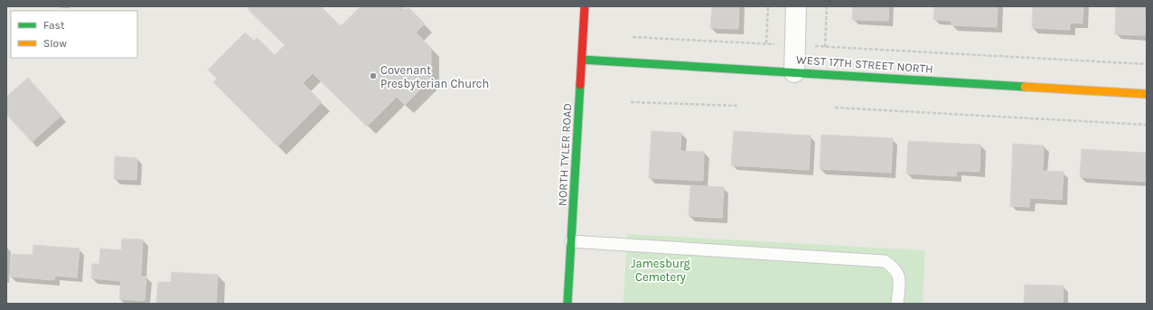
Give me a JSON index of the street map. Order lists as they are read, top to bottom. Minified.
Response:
{"streets":{"street":["WEST 17TH STREET NORTH","NORTH TYLER ROAD"]},"crossings":[["WEST 17TH STREET NORTH","NORTH TYLER ROAD"]],"parks":["Jamesburg Cemetery"],"places":["Covenant Presbyterian Church"],"legend":["Fast","Slow"]}
